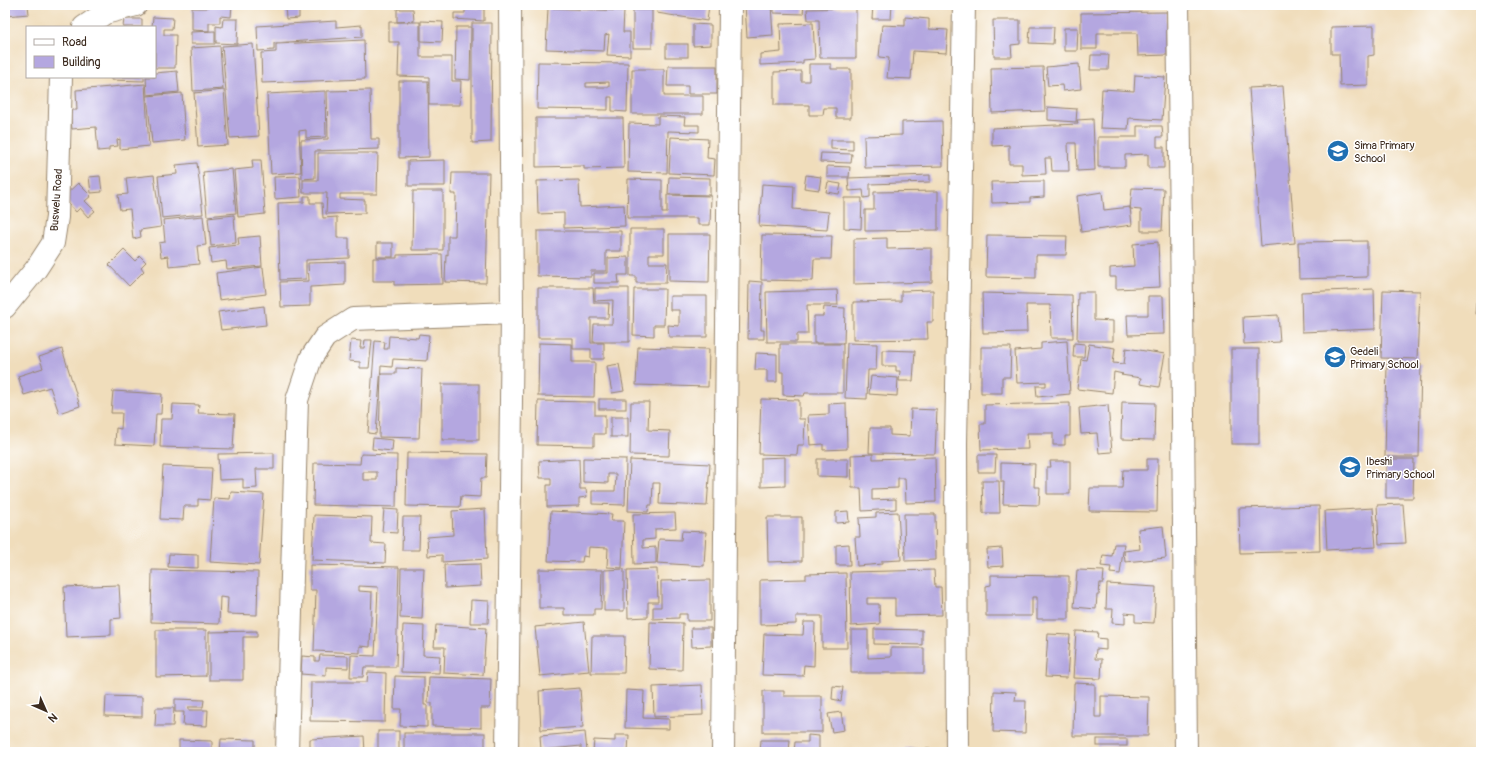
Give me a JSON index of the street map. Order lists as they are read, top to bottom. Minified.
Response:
{"streets":{"street":["Buswelu Road"]},"places":{"school or university":["Sima Primary School","Gedeli Primary School","Ibeshi Primary School"]},"legend":["Road","Building"],"north":"bottom right"}
